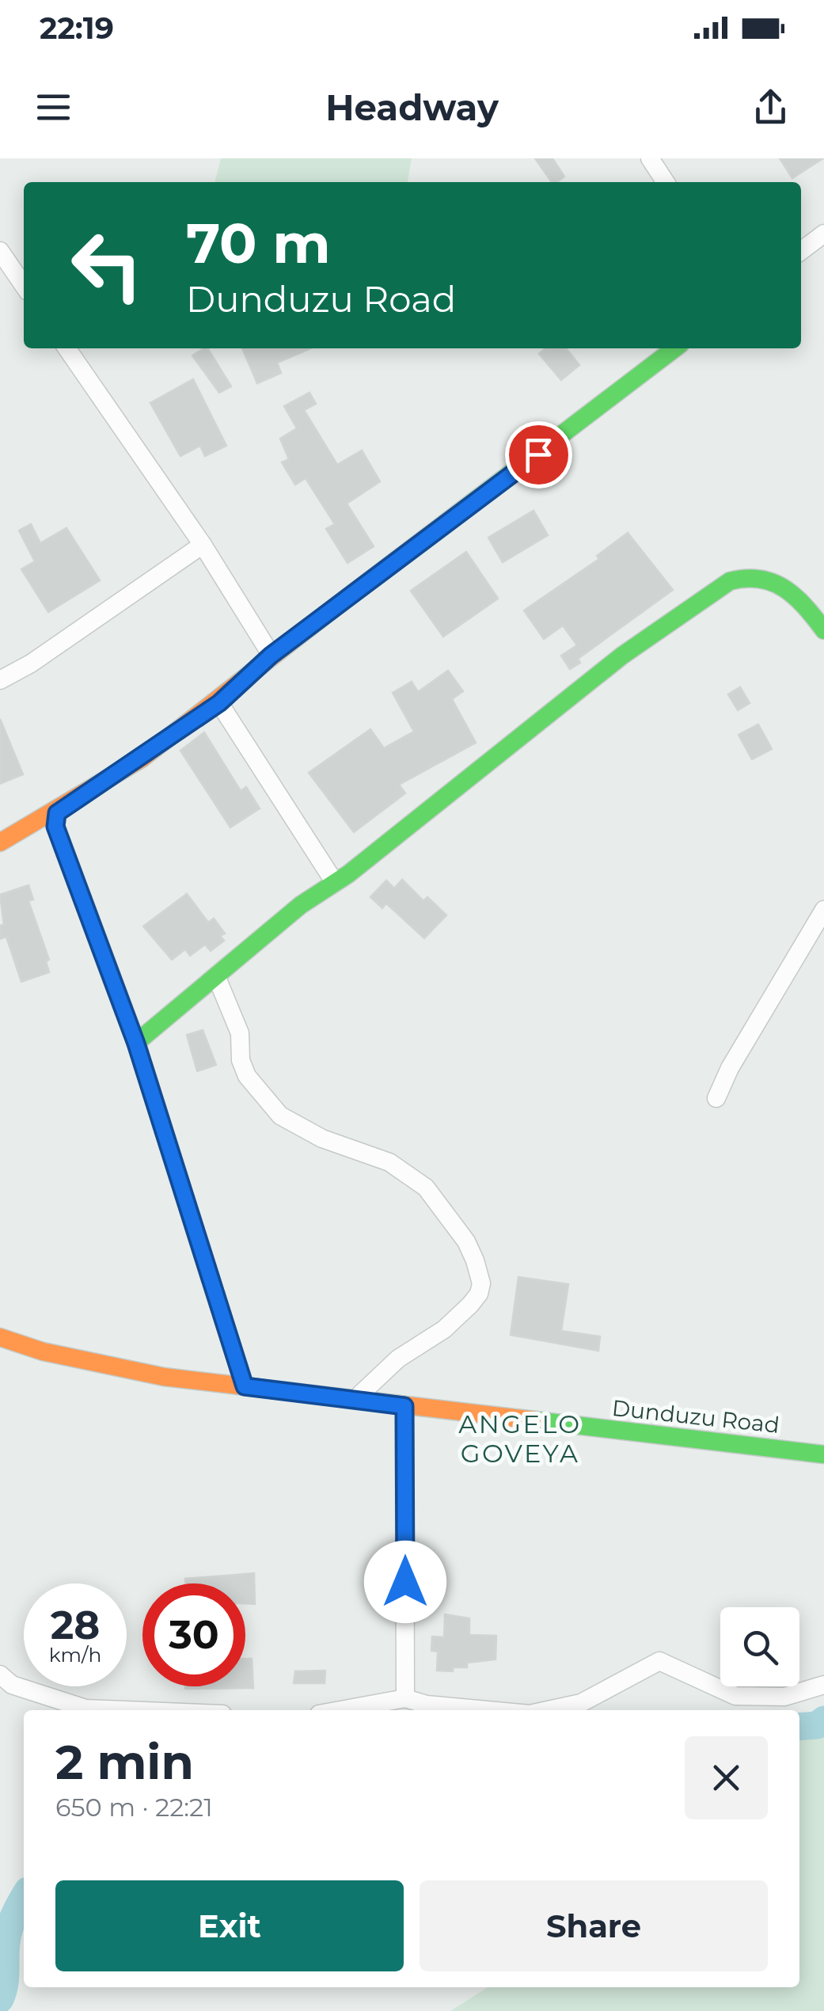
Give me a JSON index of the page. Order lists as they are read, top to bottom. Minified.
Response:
{"streets":{"street":["Dunduzu Road"]},"districts":["ANGELO GOVEYA"],"page":{"status":"22:19","header":"Headway","turn":["70 m","Dunduzu Road"],"speed":"28 km/h","limit":"30","heading":["2 min","650 m · 22:21"],"buttons":["Exit","Share"]}}
